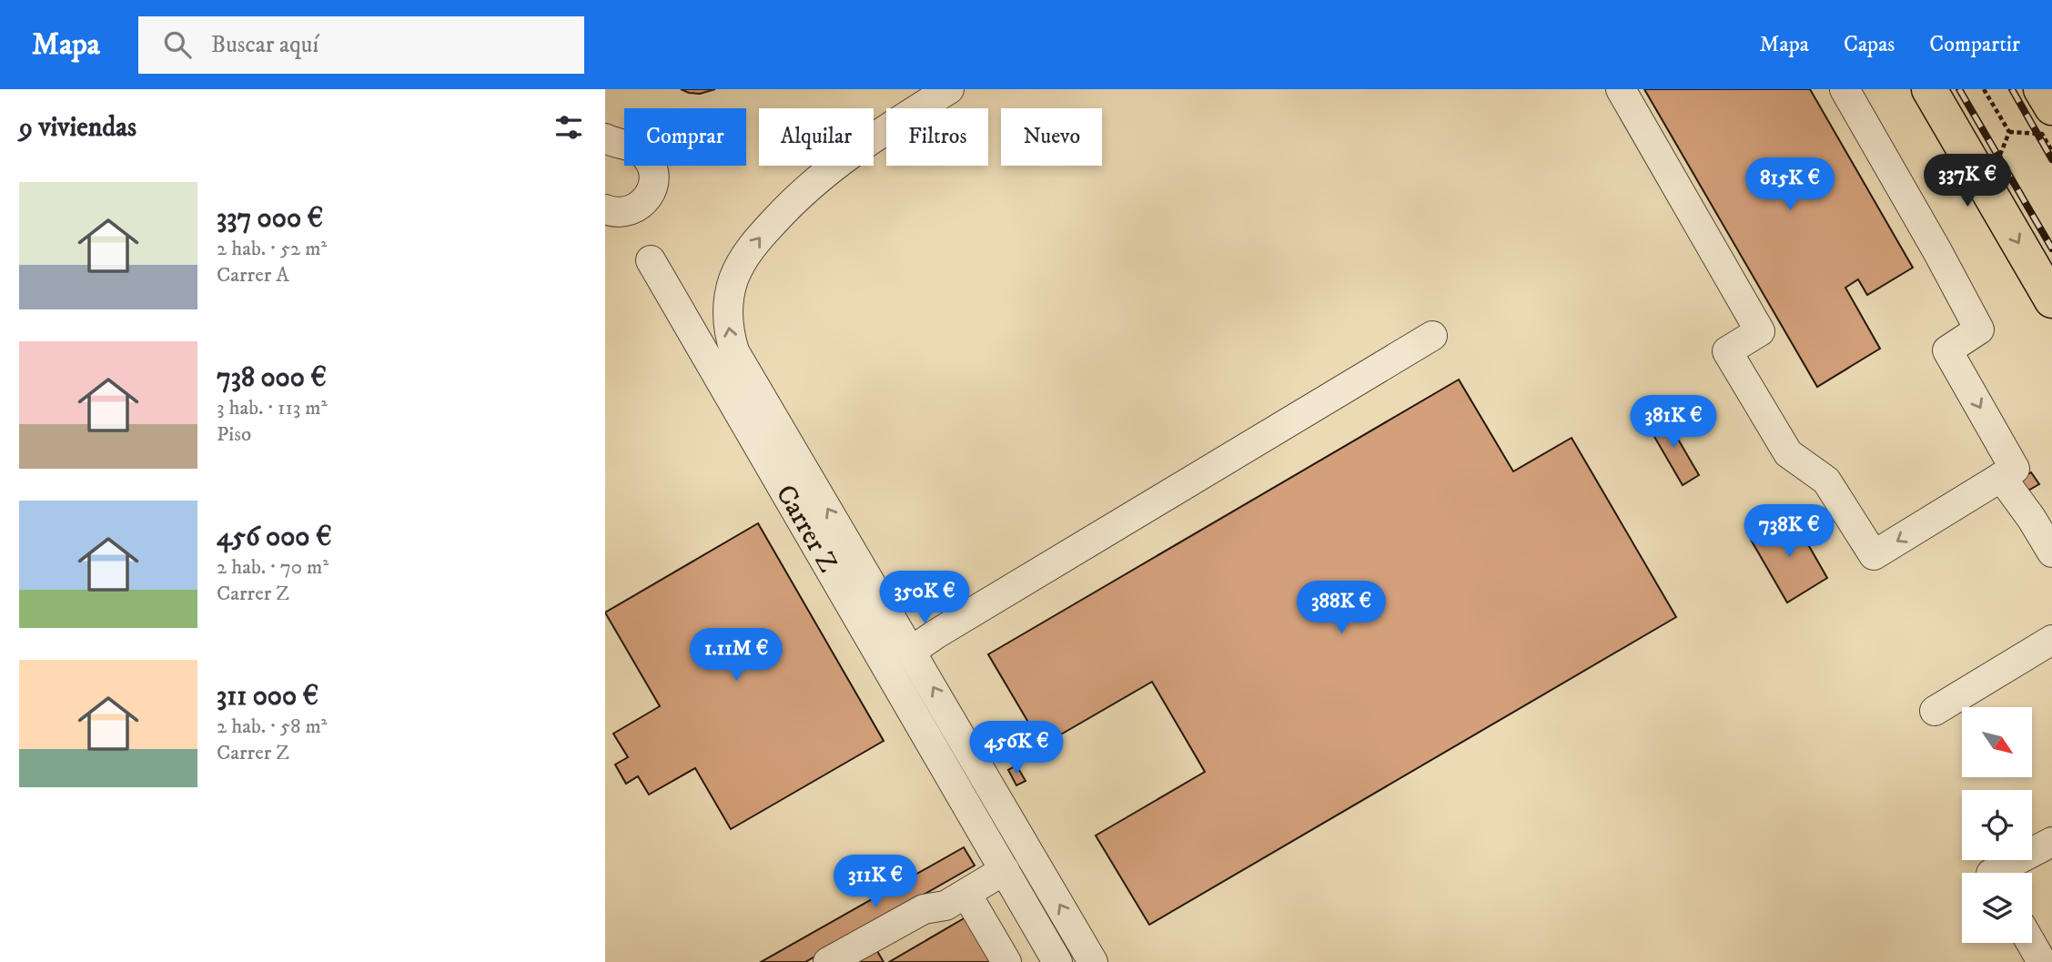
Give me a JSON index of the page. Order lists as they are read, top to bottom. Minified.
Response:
{"streets":{"street":["Carrer Z"]},"north":"bottom right","page":{"header":"Mapa","search":"Buscar aquí","nav":["Mapa","Capas","Compartir"],"heading":"9 viviendas","chip":["Comprar","Alquilar","Filtros","Nuevo"],"price":["337K €","815K €","381K €","738K €","350K €","388K €","1.11M €","456K €","311K €"],"list":[{"name":"337 000 €","note":"2 hab. · 52 m² · Carrer A"},{"name":"738 000 €","note":"3 hab. · 113 m² · Piso"},{"name":"456 000 €","note":"2 hab. · 70 m² · Carrer Z"},{"name":"311 000 €","note":"2 hab. · 58 m² · Carrer Z"}]}}
